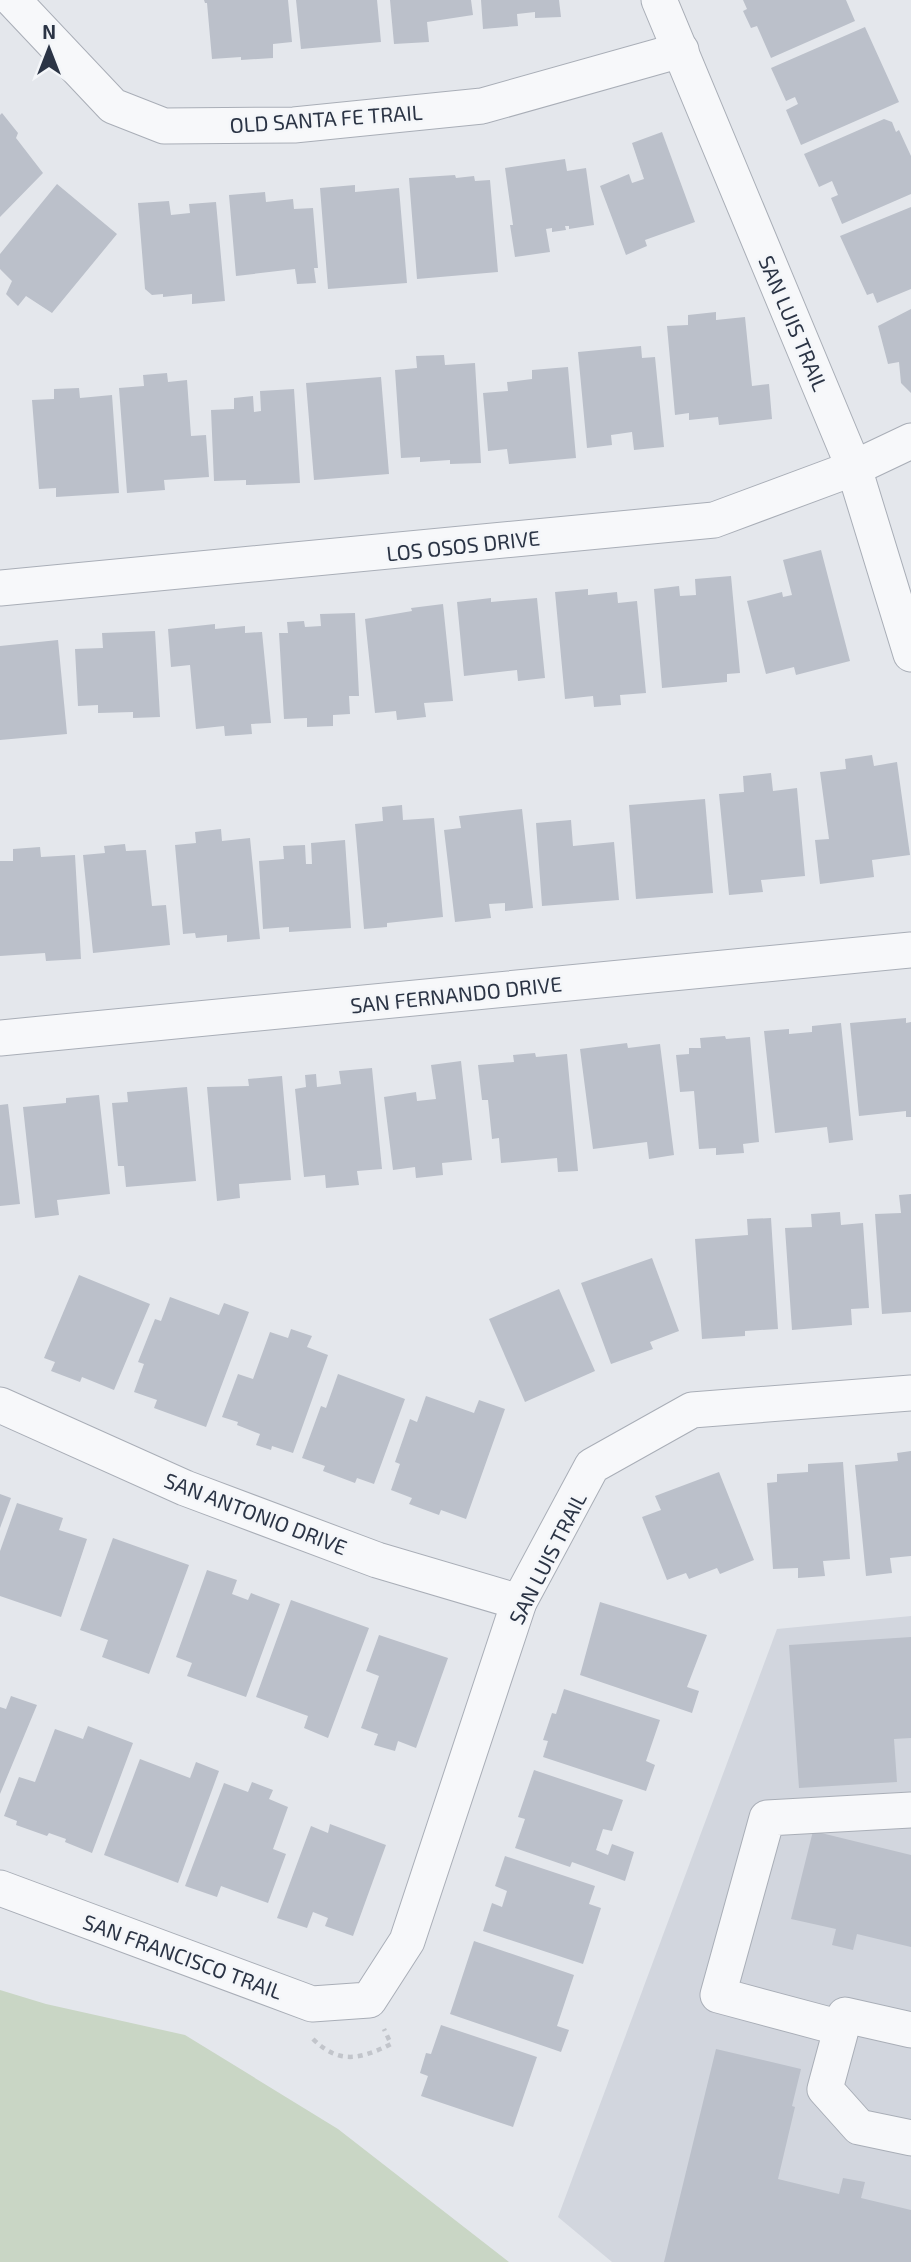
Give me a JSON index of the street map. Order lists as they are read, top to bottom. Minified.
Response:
{"streets":{"street":["OLD SANTA FE TRAIL","SAN LUIS TRAIL","LOS OSOS DRIVE","SAN FERNANDO DRIVE","SAN ANTONIO DRIVE","SAN FRANCISCO TRAIL"]},"crossings":[["OLD SANTA FE TRAIL","SAN LUIS TRAIL"],["SAN LUIS TRAIL","LOS OSOS DRIVE"],["SAN LUIS TRAIL","SAN ANTONIO DRIVE"],["SAN LUIS TRAIL","SAN FRANCISCO TRAIL"]],"north":"top"}
